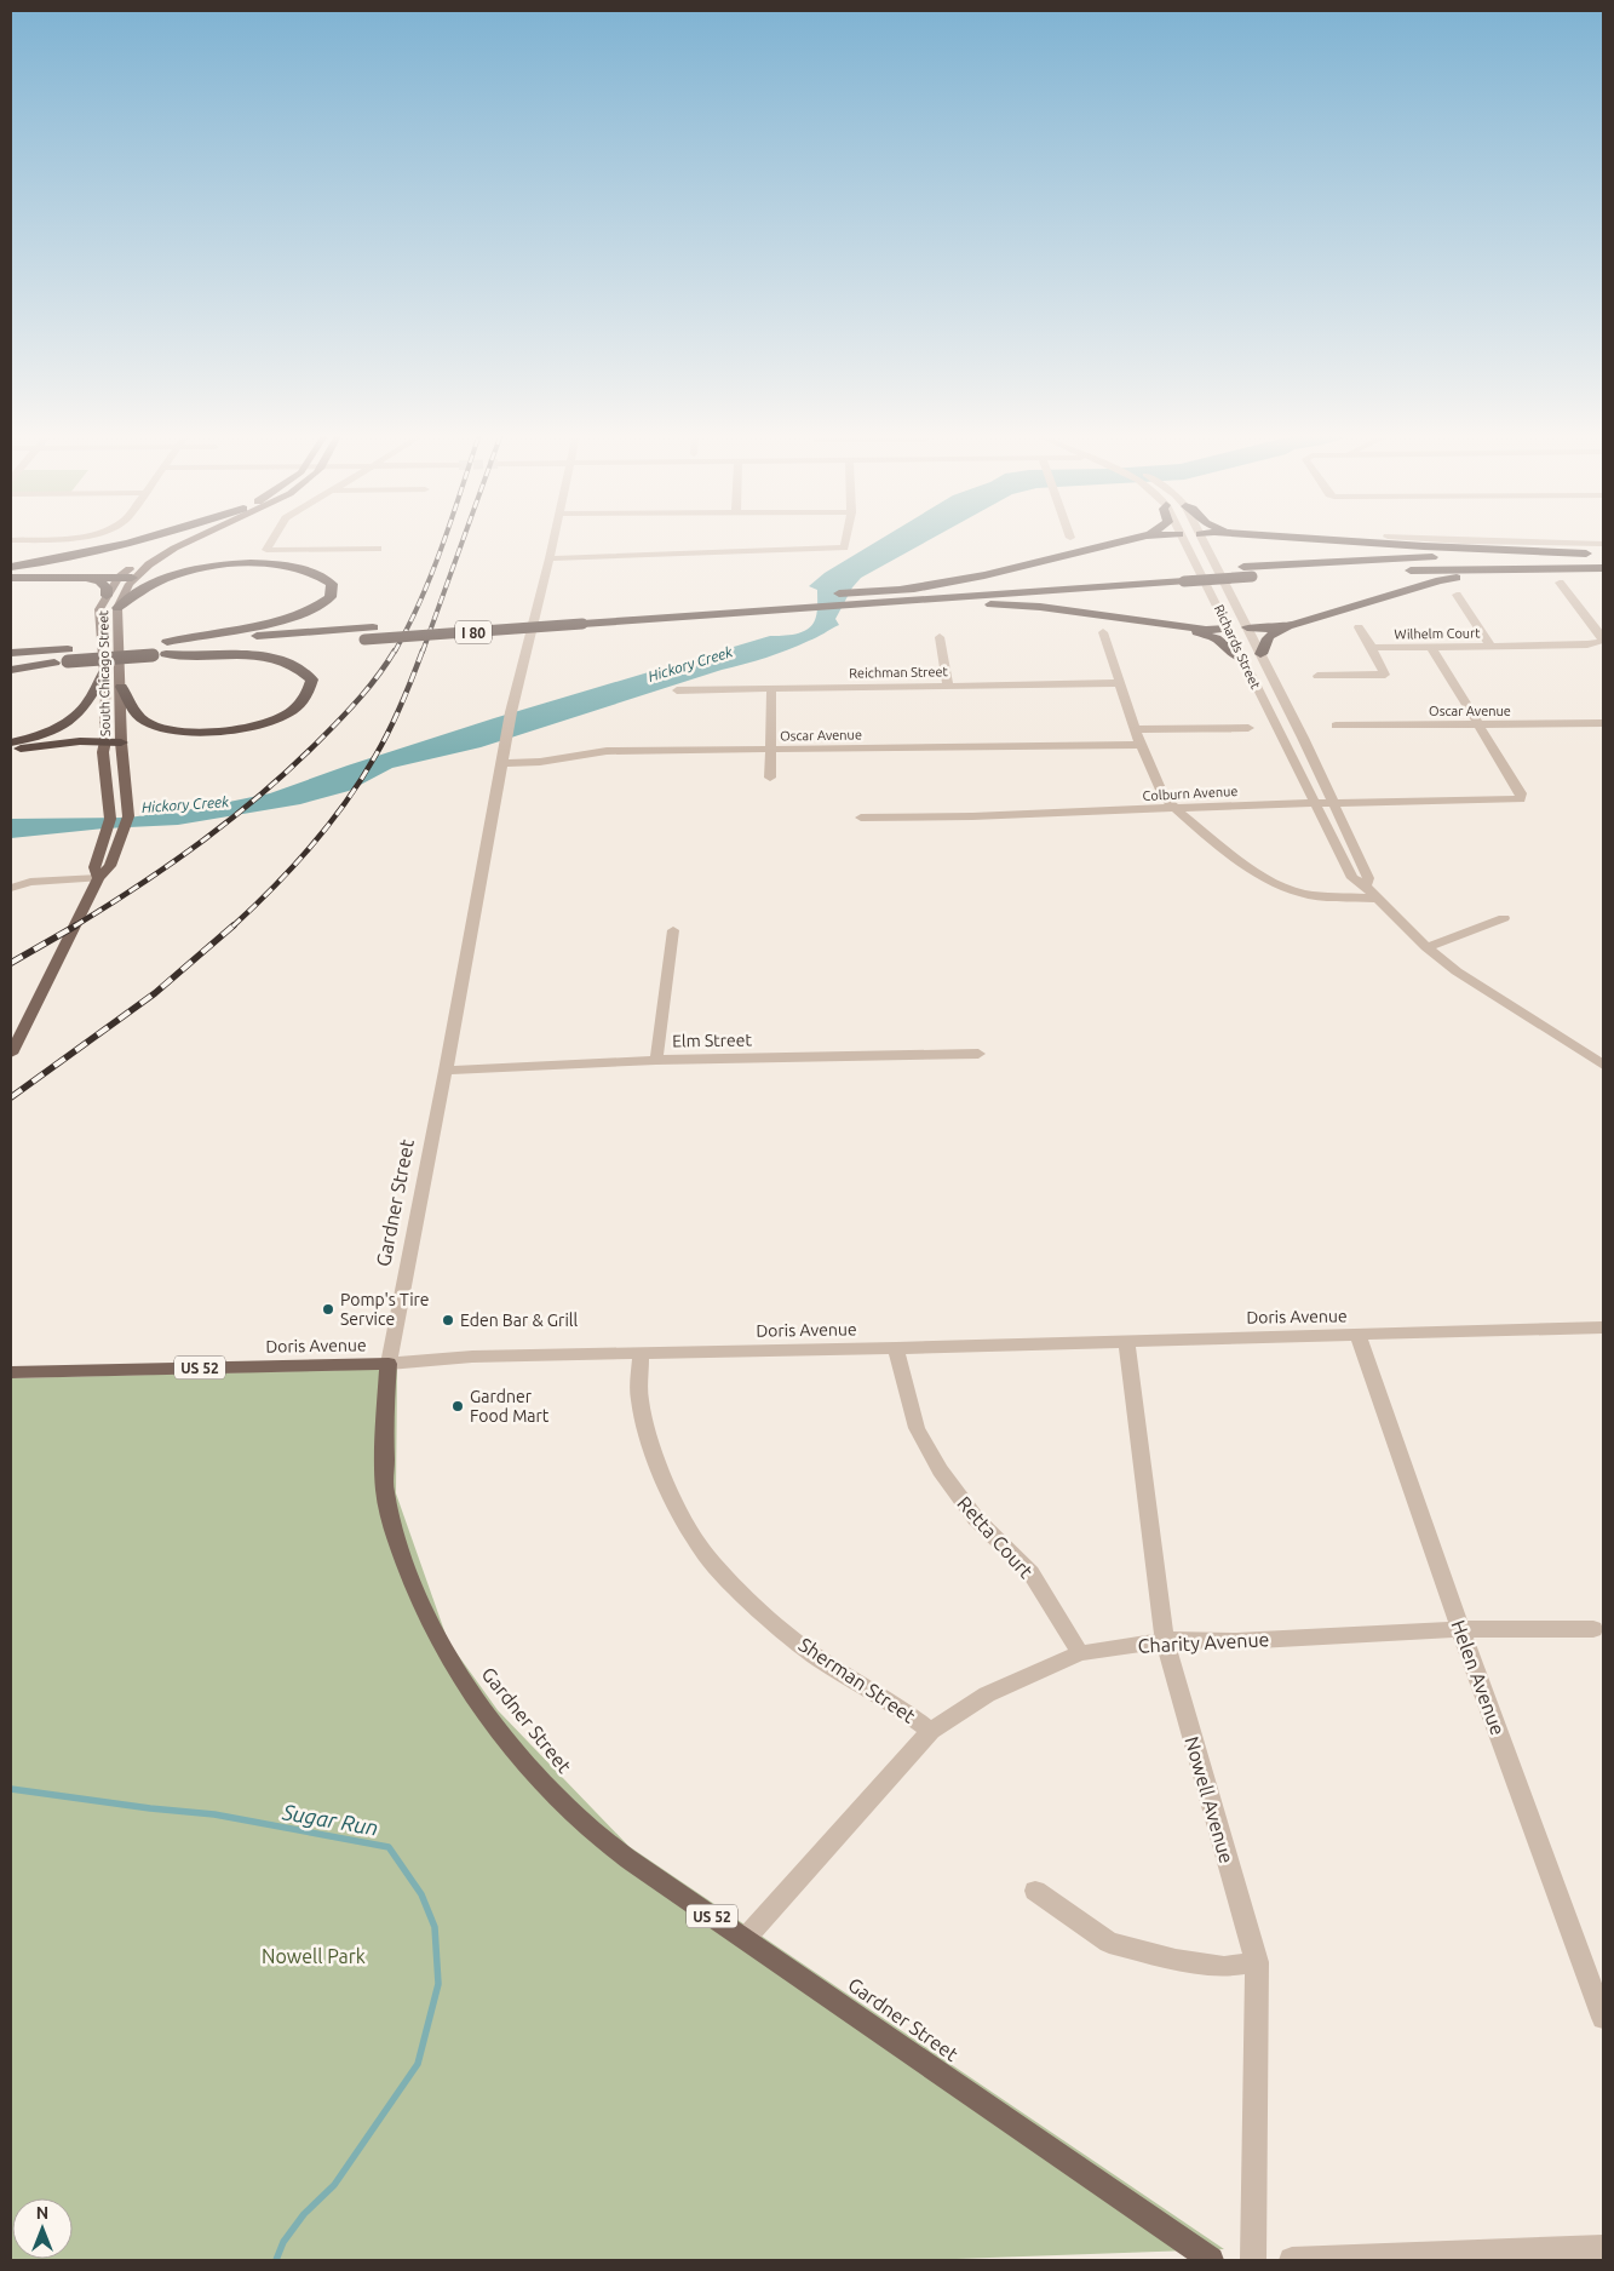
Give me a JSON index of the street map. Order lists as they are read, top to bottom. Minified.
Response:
{"streets":{"highway":["I 80"],"main road":["South Chicago Street","Gardner Street","Doris Avenue","US 52"],"street":["Wilhelm Court","Richards Street","Reichman Street","Oscar Avenue","Colburn Avenue","Elm Street","Retta Court","Charity Avenue","Helen Avenue","Sherman Street","Nowell Avenue"]},"crossings":[["Richards Street","Colburn Avenue"],["Oscar Avenue","Colburn Avenue"],["Oscar Avenue","Gardner Street"],["Elm Street","Gardner Street"],["Gardner Street","Doris Avenue"],["Gardner Street","Charity Avenue"],["Doris Avenue","Retta Court"],["Doris Avenue","Helen Avenue"],["Doris Avenue","Sherman Street"],["Doris Avenue","Nowell Avenue"],["Retta Court","Charity Avenue"],["Charity Avenue","Helen Avenue"],["Charity Avenue","Sherman Street"],["Charity Avenue","Nowell Avenue"]],"water":["Hickory Creek","Sugar Run"],"parks":["Nowell Park"],"places":["Pomp's Tire Service","Eden Bar & Grill","Gardner Food Mart"],"north":"top"}
